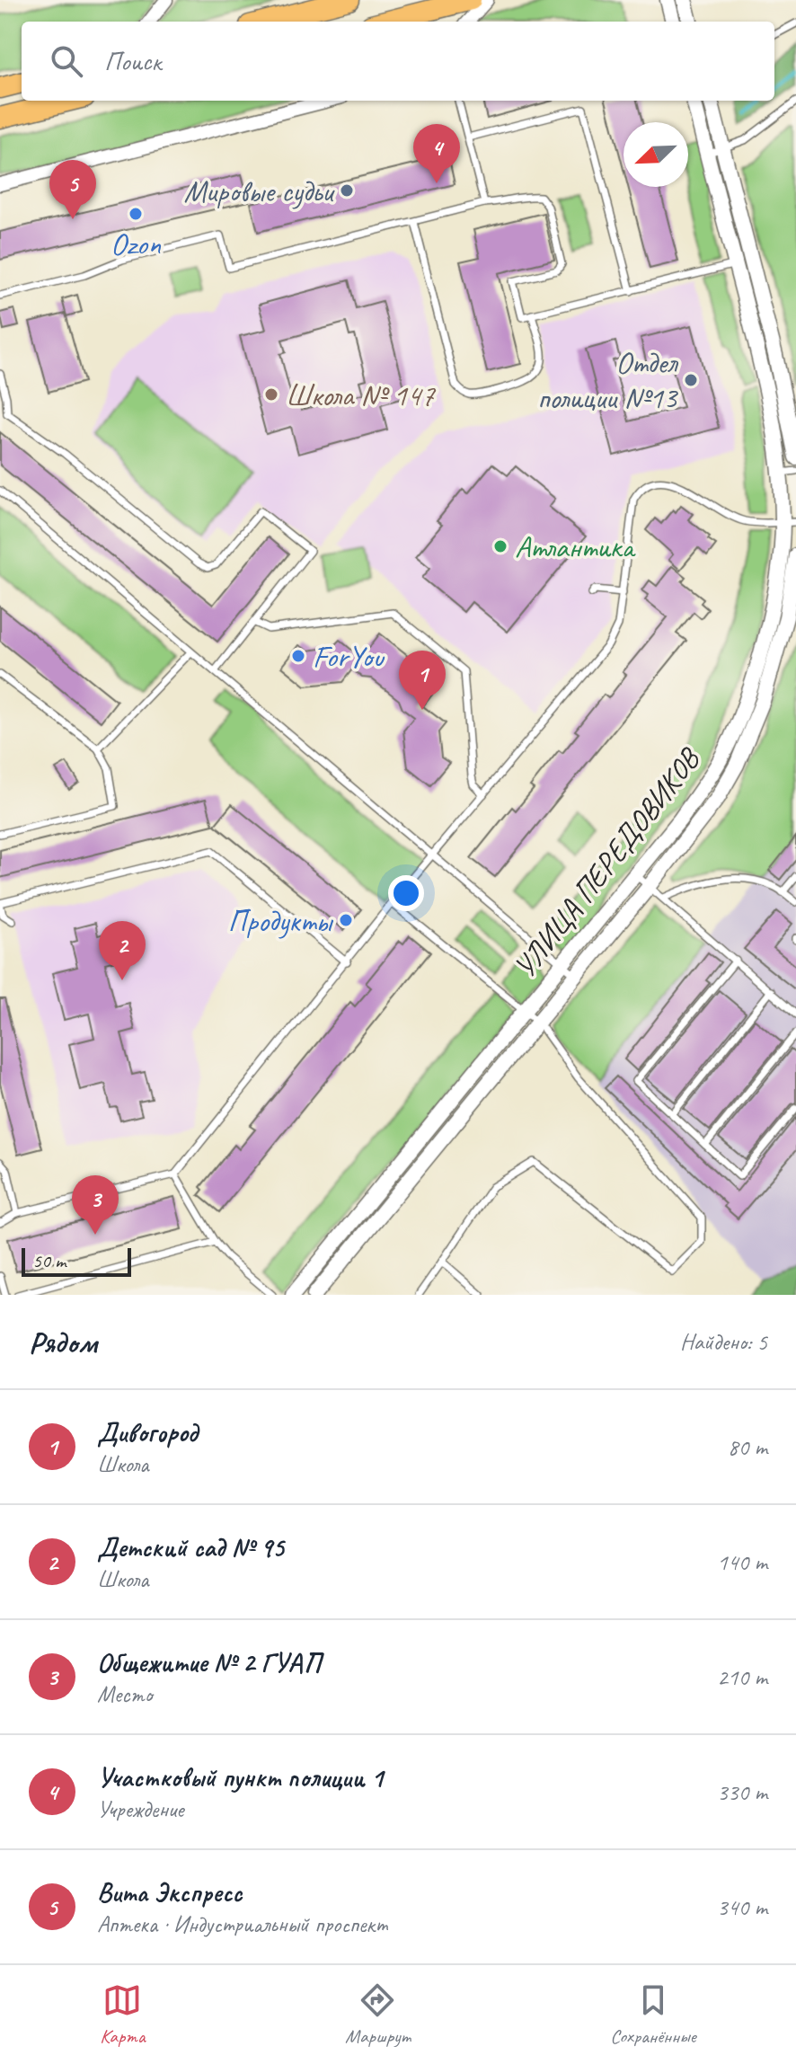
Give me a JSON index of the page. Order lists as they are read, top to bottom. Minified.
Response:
{"streets":{"street":["УЛИЦА ПЕРЕДОВИКОВ"]},"places":["Мировые судьи","Ozon","Отдел полиции №13","Школа № 147","Атлантика","ForYou","Продукты"],"scale_bar":"50 m","north":"bottom left","page":{"search":"Поиск","pins":["4","5","1","2","3"],"scale":"50 m","heading":["Рядом","Найдено: 5"],"list":[{"mark":"1","name":"Дивогород","note":"Школа","value":"80 m"},{"mark":"2","name":"Детский сад № 95","note":"Школа","value":"140 m"},{"mark":"3","name":"Общежитие № 2 ГУАП","note":"Место","value":"210 m"},{"mark":"4","name":"Участковый пункт полиции 1","note":"Учреждение","value":"330 m"},{"mark":"5","name":"Вита Экспресс","note":"Аптека · Индустриальный проспект","value":"340 m"}],"nav":["Карта","Маршрут","Сохранённые"]}}
